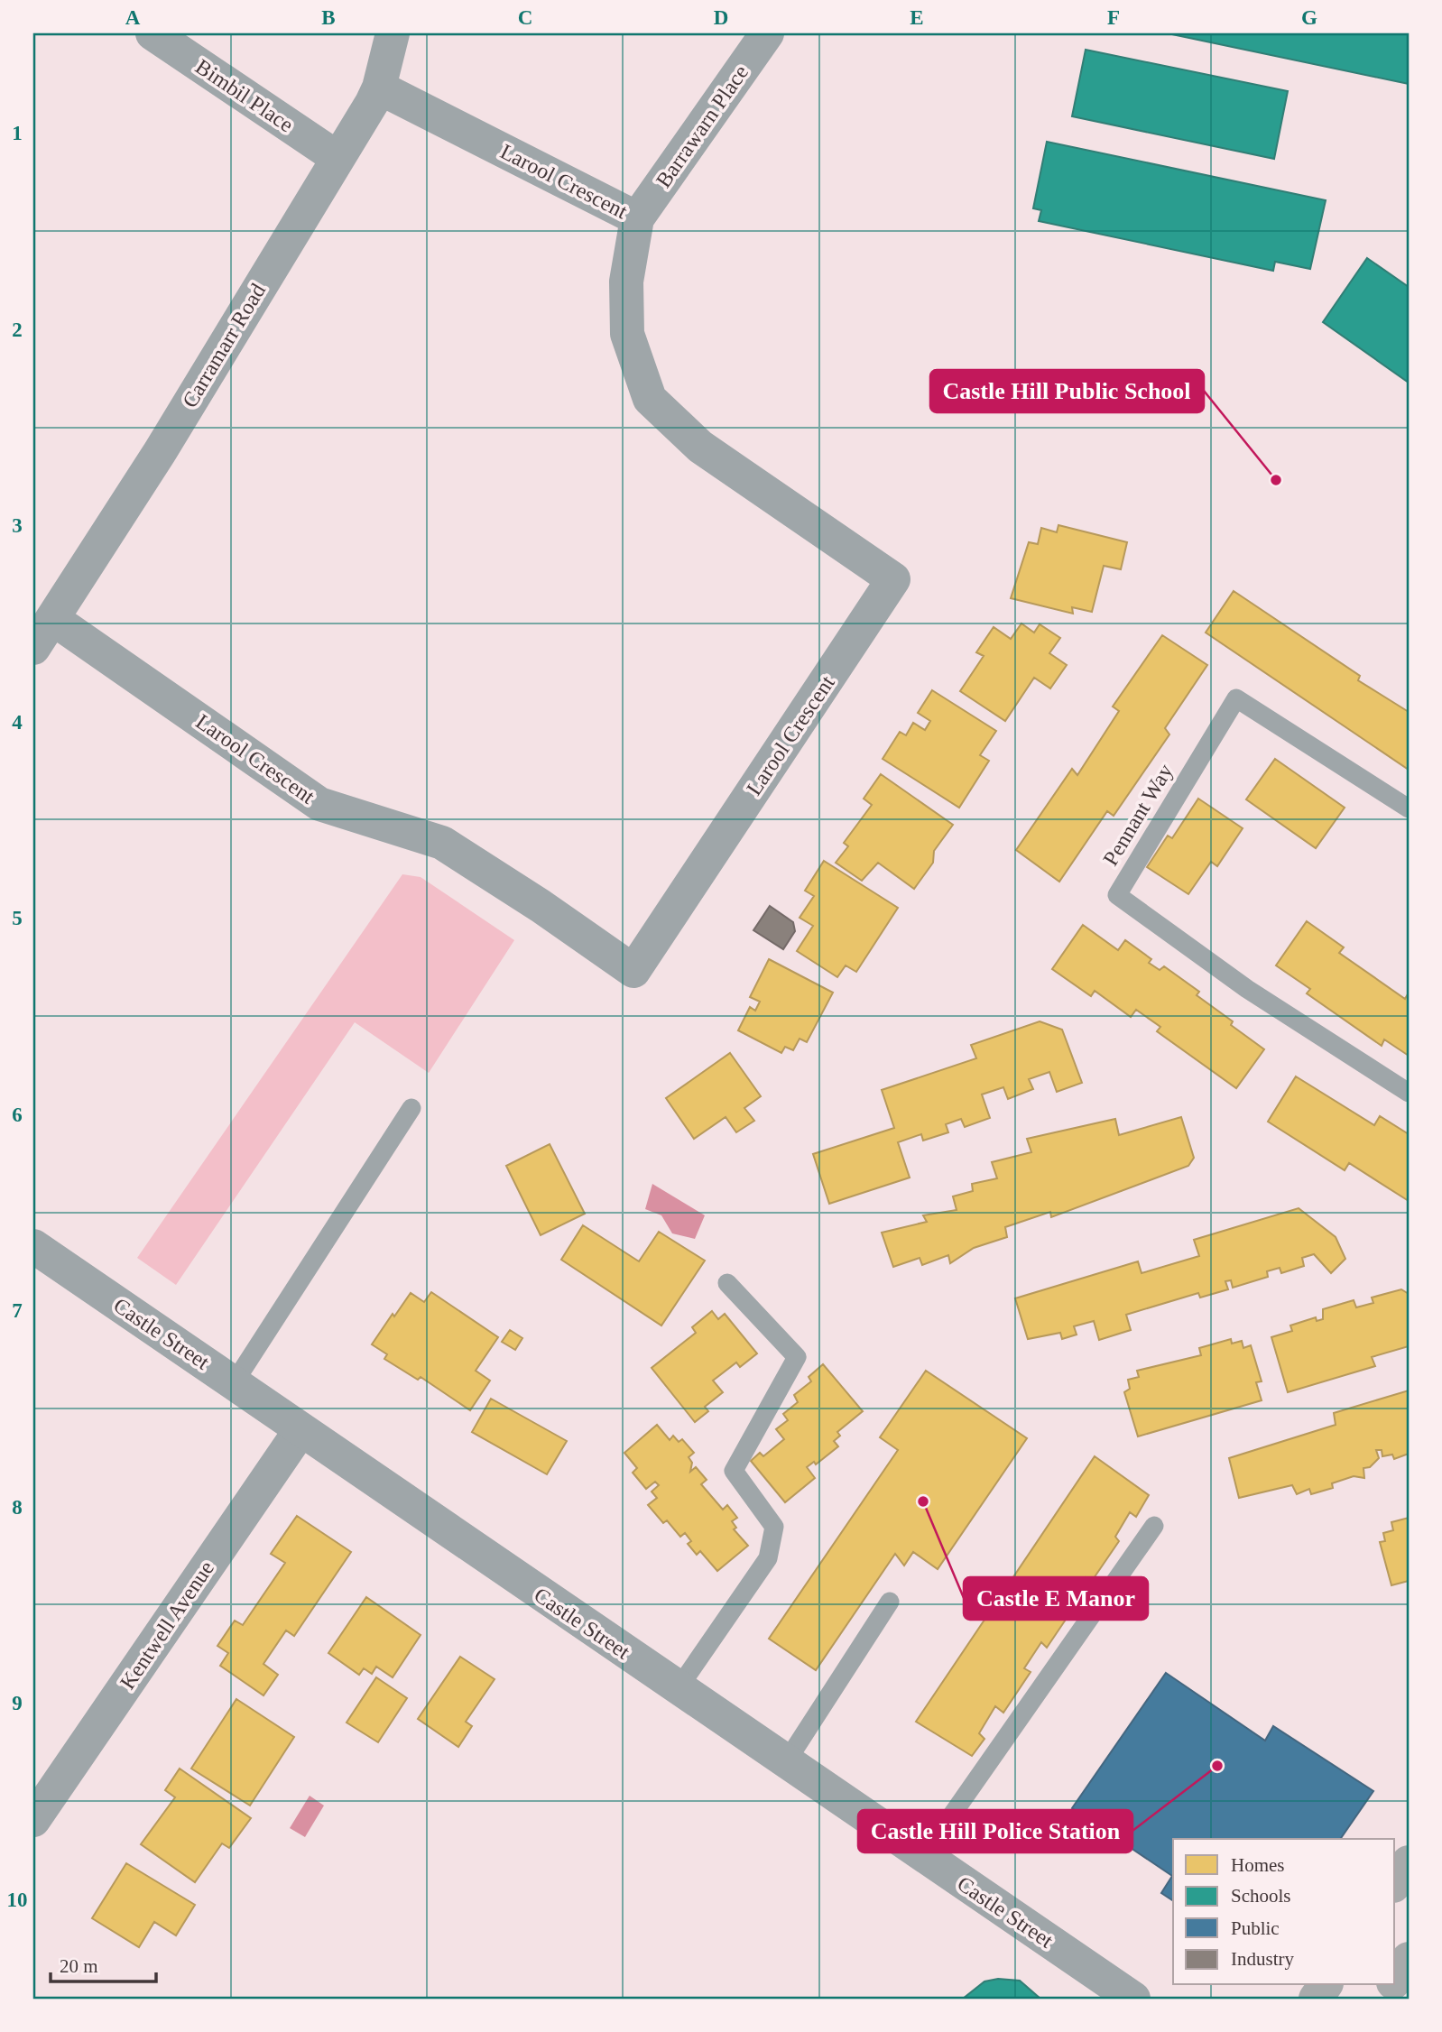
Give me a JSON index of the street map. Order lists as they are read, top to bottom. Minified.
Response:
{"streets":{"street":["Bimbil Place","Barrawarn Place","Larool Crescent","Carramarr Road","Castle Street","Kentwell Avenue"],"lane":["Pennant Way"]},"crossings":[["Bimbil Place","Carramarr Road"],["Barrawarn Place","Larool Crescent"],["Larool Crescent","Carramarr Road"],["Castle Street","Kentwell Avenue"]],"places":["Castle Hill Public School","Castle E Manor","Castle Hill Police Station"],"legend":["Homes","Schools","Public","Industry"],"scale_bar":"20 m","grid":{"columns":["A","B","C","D","E","F","G"],"rows":["1","2","3","4","5","6","7","8","9","10"]}}
